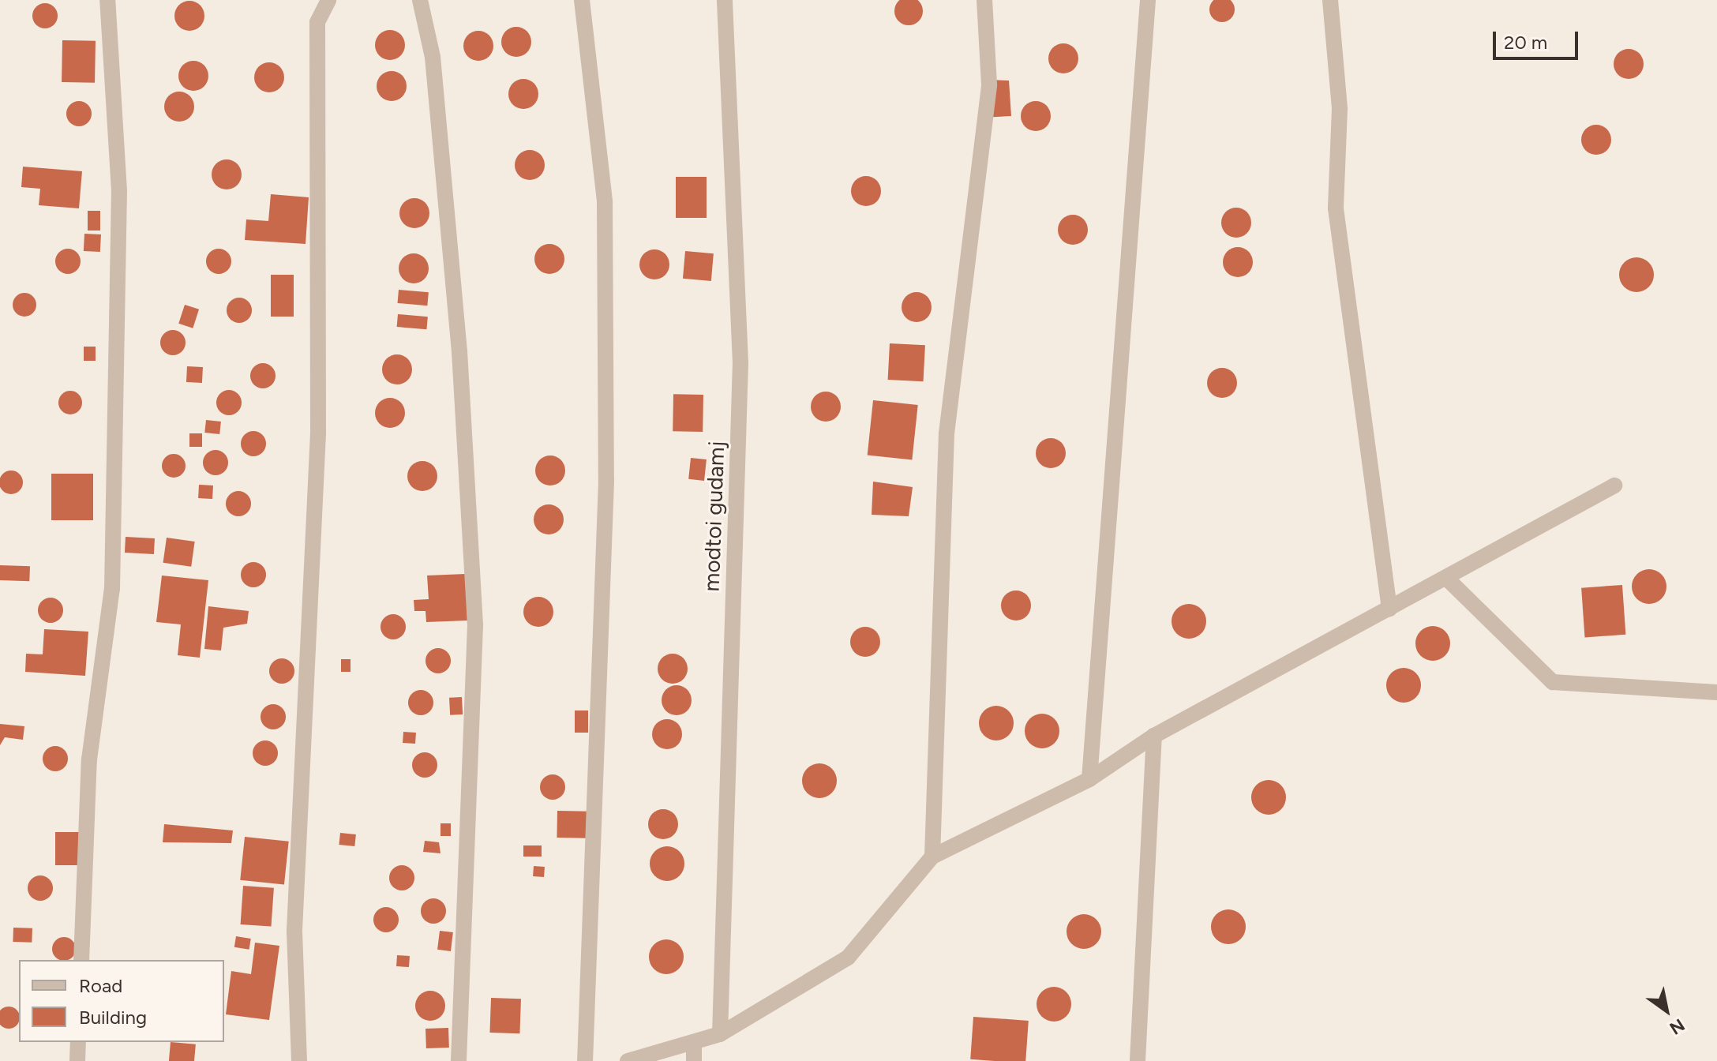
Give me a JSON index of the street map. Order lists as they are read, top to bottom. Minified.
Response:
{"streets":{"street":["modtoi gudamj"]},"legend":["Road","Building"],"scale_bar":"20 m","north":"bottom right"}
